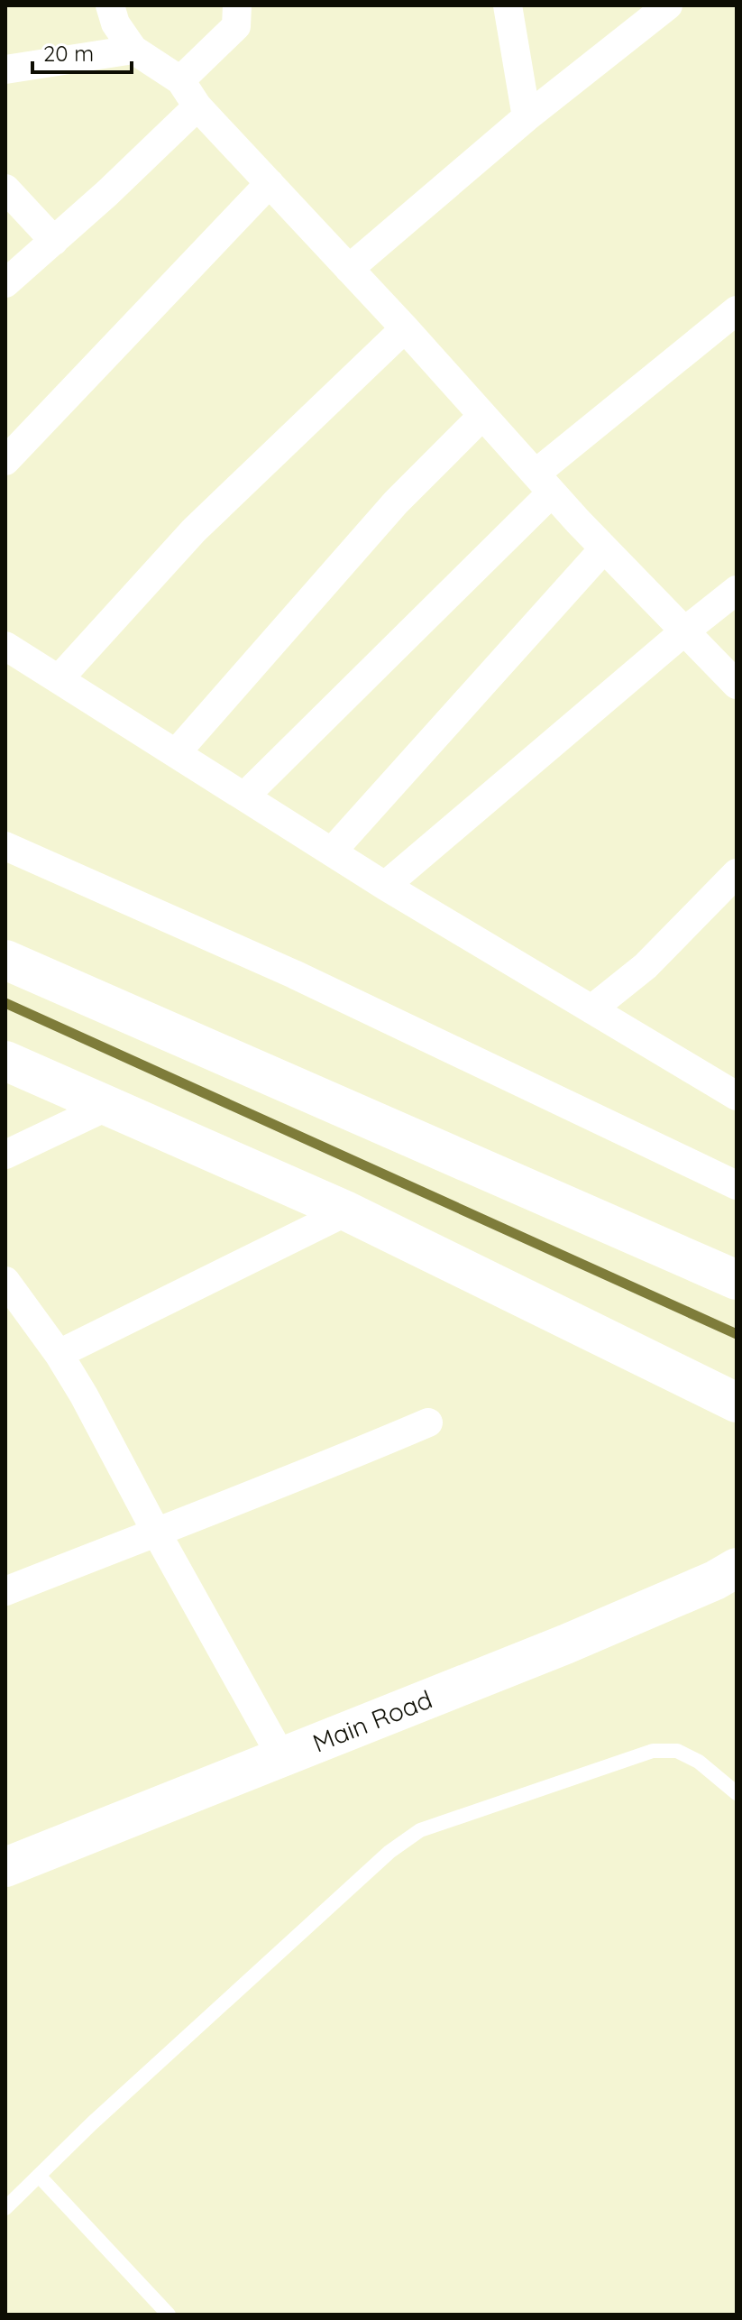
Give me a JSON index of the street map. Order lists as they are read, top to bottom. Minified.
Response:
{"streets":{"street":["Main Road"]},"scale_bar":"20 m"}
